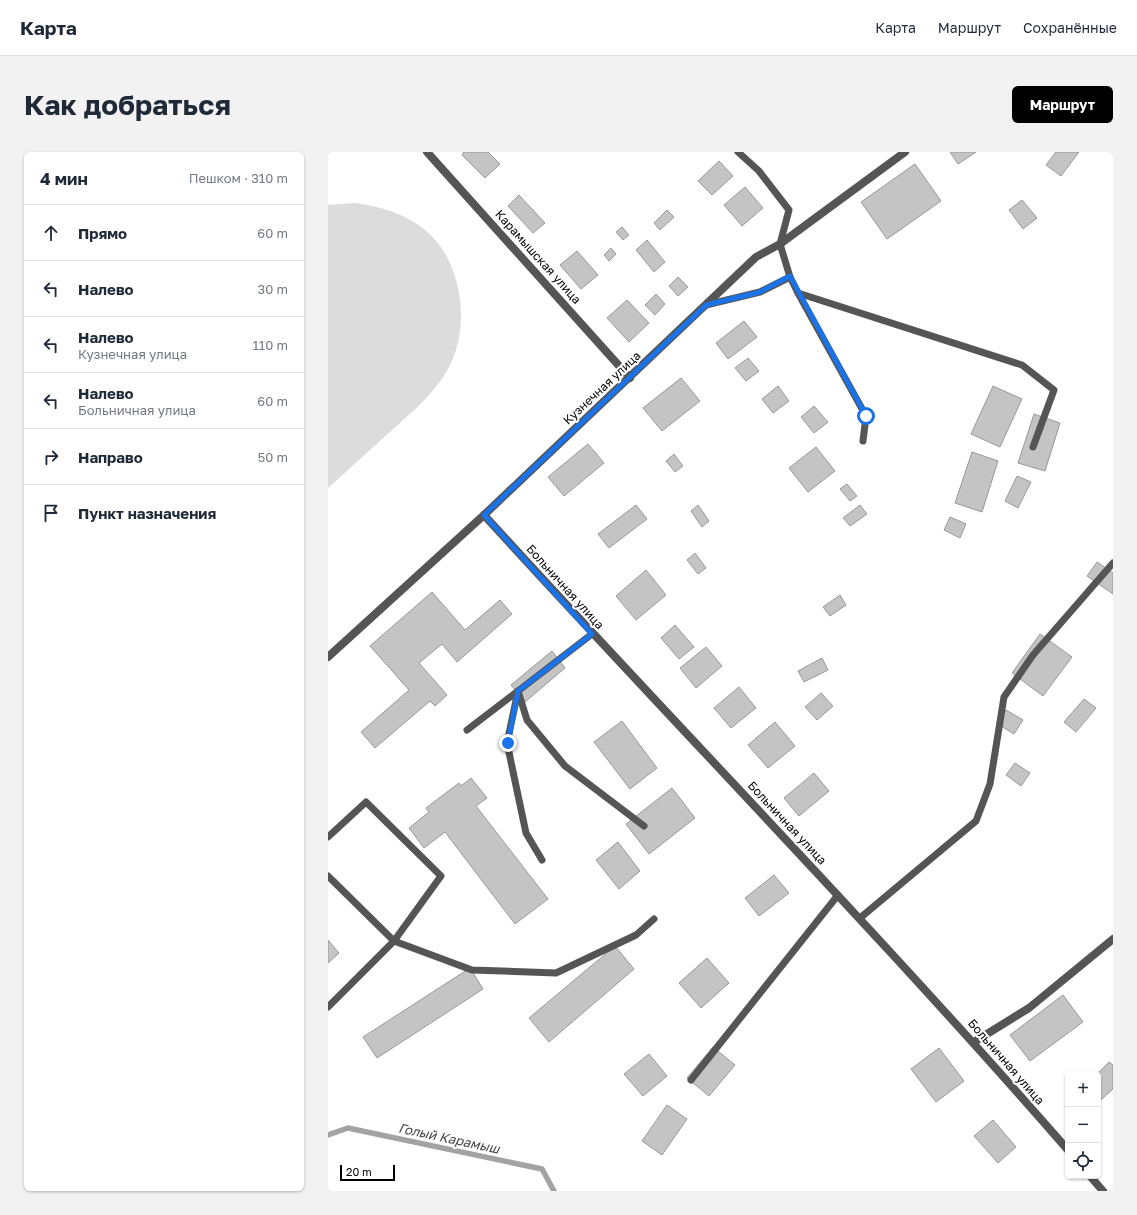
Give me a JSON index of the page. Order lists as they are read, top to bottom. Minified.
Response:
{"streets":{"street":["Карамышская улица","Кузнечная улица","Больничная улица"]},"crossings":[["Карамышская улица","Кузнечная улица"],["Кузнечная улица","Больничная улица"]],"water":["Голый Карамыш"],"scale_bar":"20 m","page":{"header":"Карта","nav":["Карта","Маршрут","Сохранённые"],"buttons":"Маршрут","title":"Как добраться","heading":["4 мин","Пешком · 310 m"],"list":[["Прямо","60 m"],["Налево","30 m"],["Налево","Кузнечная улица","110 m"],["Налево","Больничная улица","60 m"],["Направо","50 m"],"Пункт назначения"],"map_buttons":["+","−"],"scale":"20 m"}}
